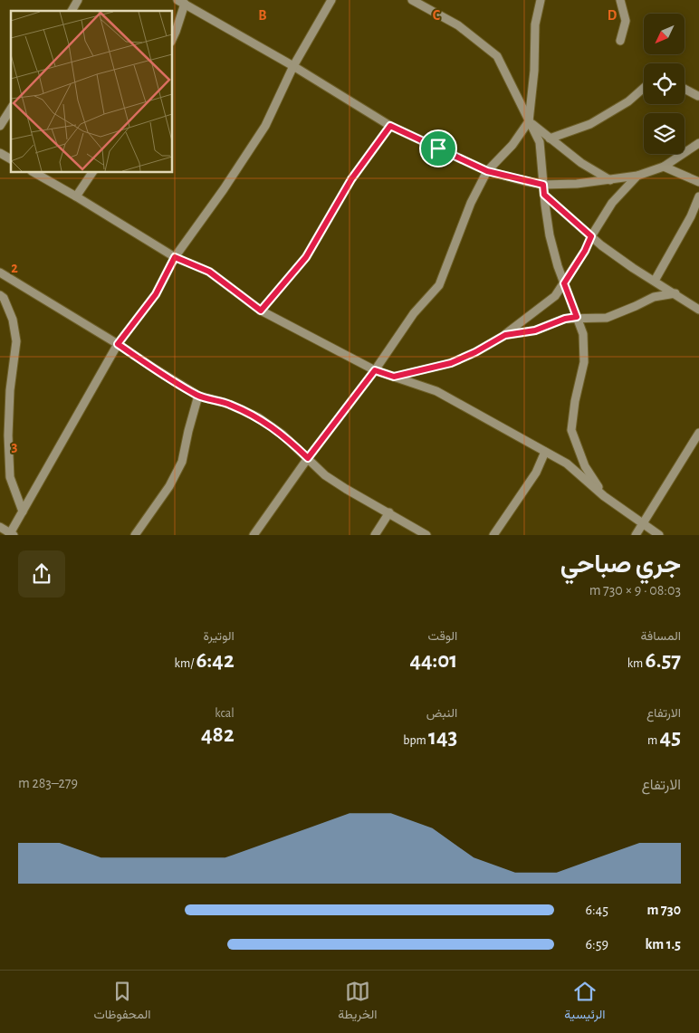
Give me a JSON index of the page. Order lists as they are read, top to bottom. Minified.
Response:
{"north":"bottom left","page":{"heading":["جري صباحي","08:03 · 9 × 730 m"],"stats":[["المسافة","6.57 km"],["الوقت","44:01"],["الوتيرة","6:42 /km"],["الارتفاع","45 m"],["النبض","143 bpm"],["kcal","482"]],"chart":["الارتفاع","279–283 m"],"list":[{"name":"730 m","note":"6:45"},{"name":"1.5 km","note":"6:59"}],"tabs":["الرئيسية","الخريطة","المحفوظات"]},"grid":{"columns":["B","C","D"],"rows":["2","3"]}}
